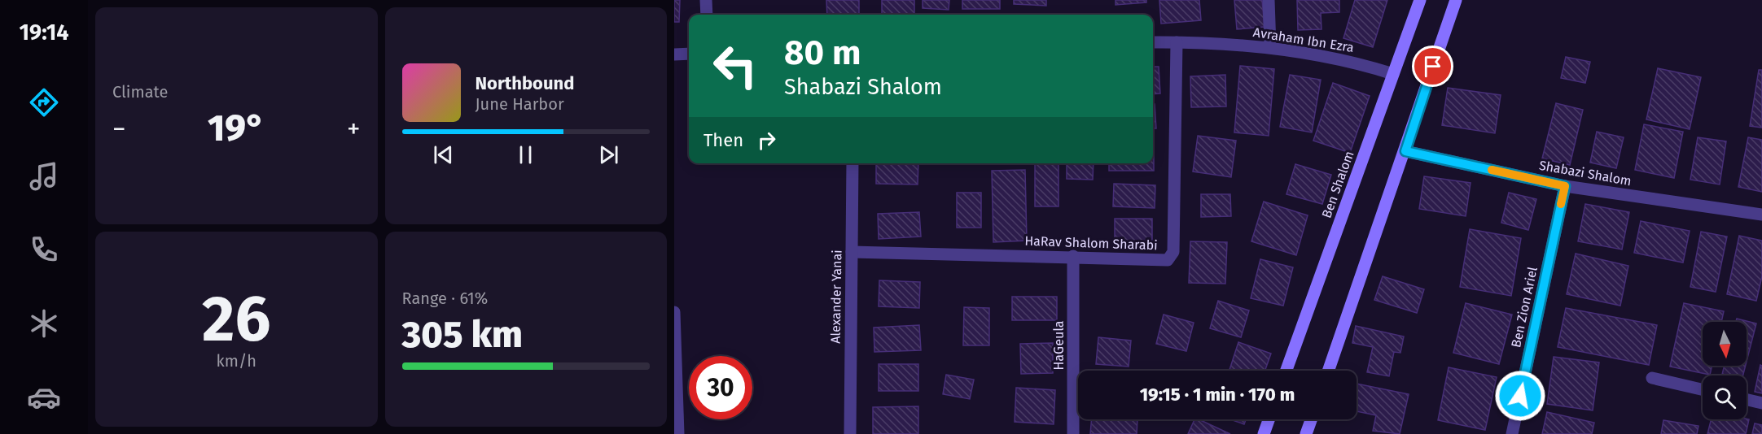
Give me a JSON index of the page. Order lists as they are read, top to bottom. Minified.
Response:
{"streets":{"main road":["Ben Shalom"],"street":["Avraham Ibn Ezra","Shabazi Shalom","HaRav Shalom Sharabi","Alexander Yanai","Ben Zion Ariel","HaGeula"]},"crossings":[["Avraham Ibn Ezra","Ben Shalom"],["Avraham Ibn Ezra","HaRav Shalom Sharabi"],["Shabazi Shalom","Ben Zion Ariel"],["HaRav Shalom Sharabi","Alexander Yanai"],["HaRav Shalom Sharabi","HaGeula"]],"north":"bottom","page":{"tabs":"19:14","tile":["Climate",["26","km/h"],["Range · 61%","305 km"]],"turn":["80 m","Shabazi Shalom"],"song":["Northbound","June Harbor"],"heat":["−","19°","+"],"then":"Then","limit":"30","trip":"19:15 · 1 min · 170 m"}}
